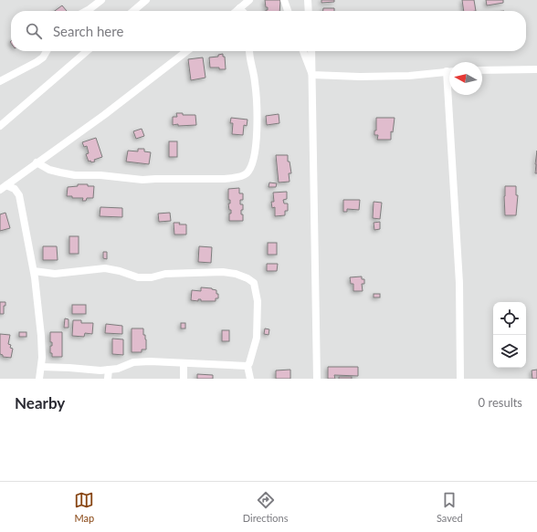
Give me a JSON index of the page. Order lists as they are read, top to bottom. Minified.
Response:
{"north":"left","page":{"search":"Search here","heading":["Nearby","0 results"],"nav":["Map","Directions","Saved"]}}
